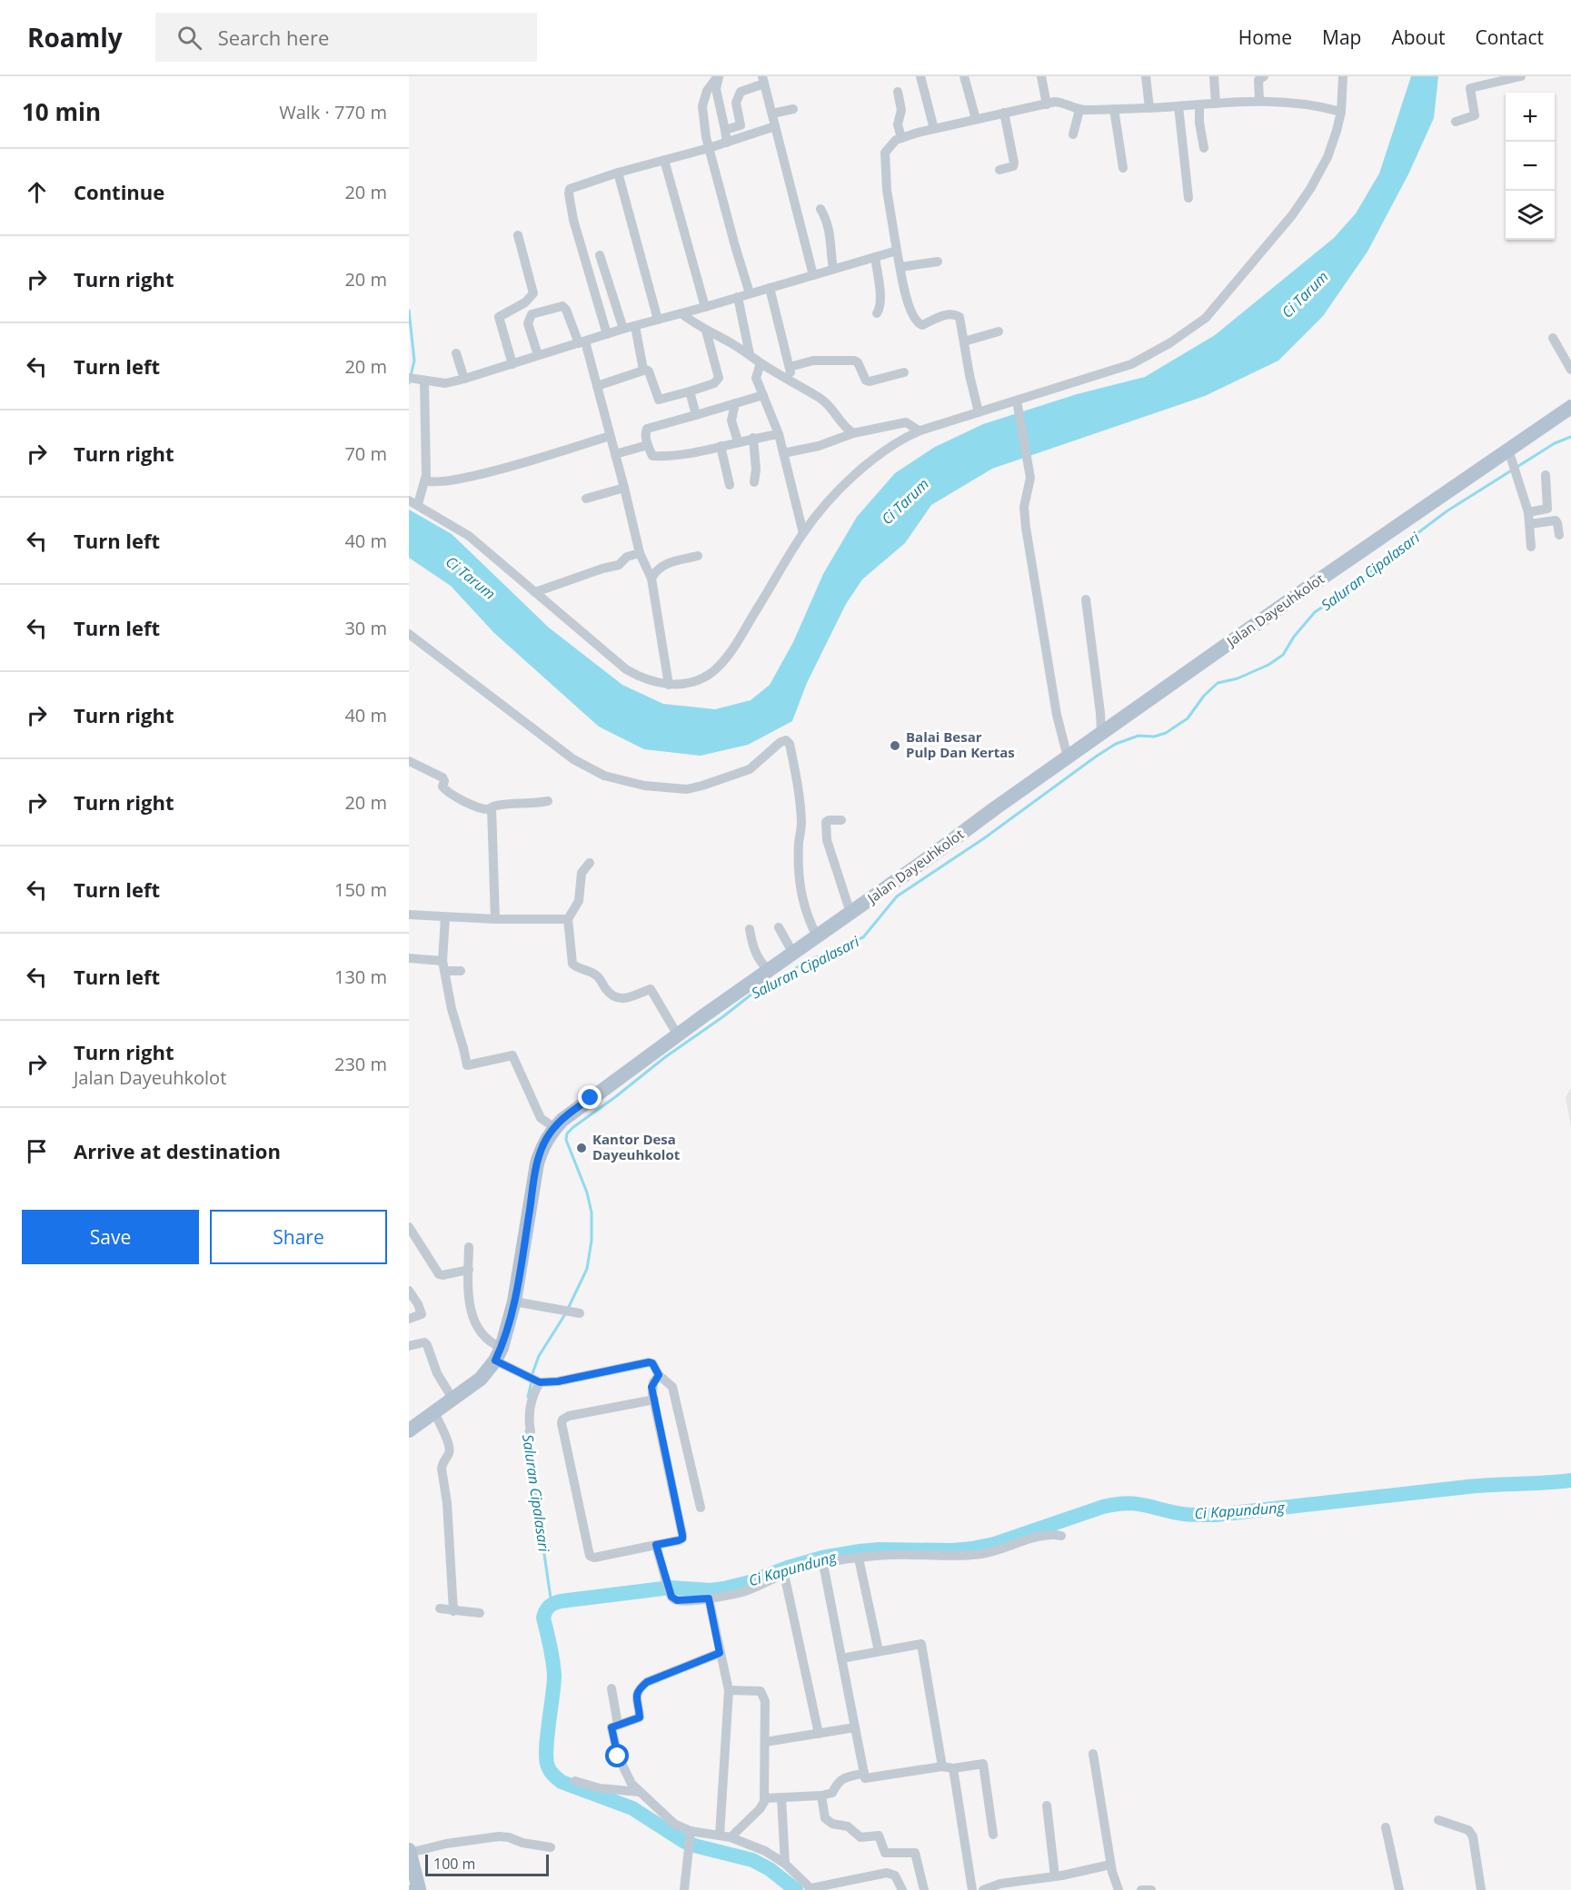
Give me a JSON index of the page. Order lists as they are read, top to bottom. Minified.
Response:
{"streets":{"main road":["Jalan Dayeuhkolot"]},"water":["Ci Tarum","Saluran Cipalasari","Ci Kapundung"],"places":["Balai Besar Pulp Dan Kertas","Kantor Desa Dayeuhkolot"],"scale_bar":"100 m","page":{"header":"Roamly","search":"Search here","nav":["Home","Map","About","Contact"],"heading":["10 min","Walk · 770 m"],"map_buttons":["+","−"],"list":[["Continue","20 m"],["Turn right","20 m"],["Turn left","20 m"],["Turn right","70 m"],["Turn left","40 m"],["Turn left","30 m"],["Turn right","40 m"],["Turn right","20 m"],["Turn left","150 m"],["Turn left","130 m"],["Turn right","Jalan Dayeuhkolot","230 m"],"Arrive at destination"],"buttons":["Save","Share"],"scale":"100 m"}}
